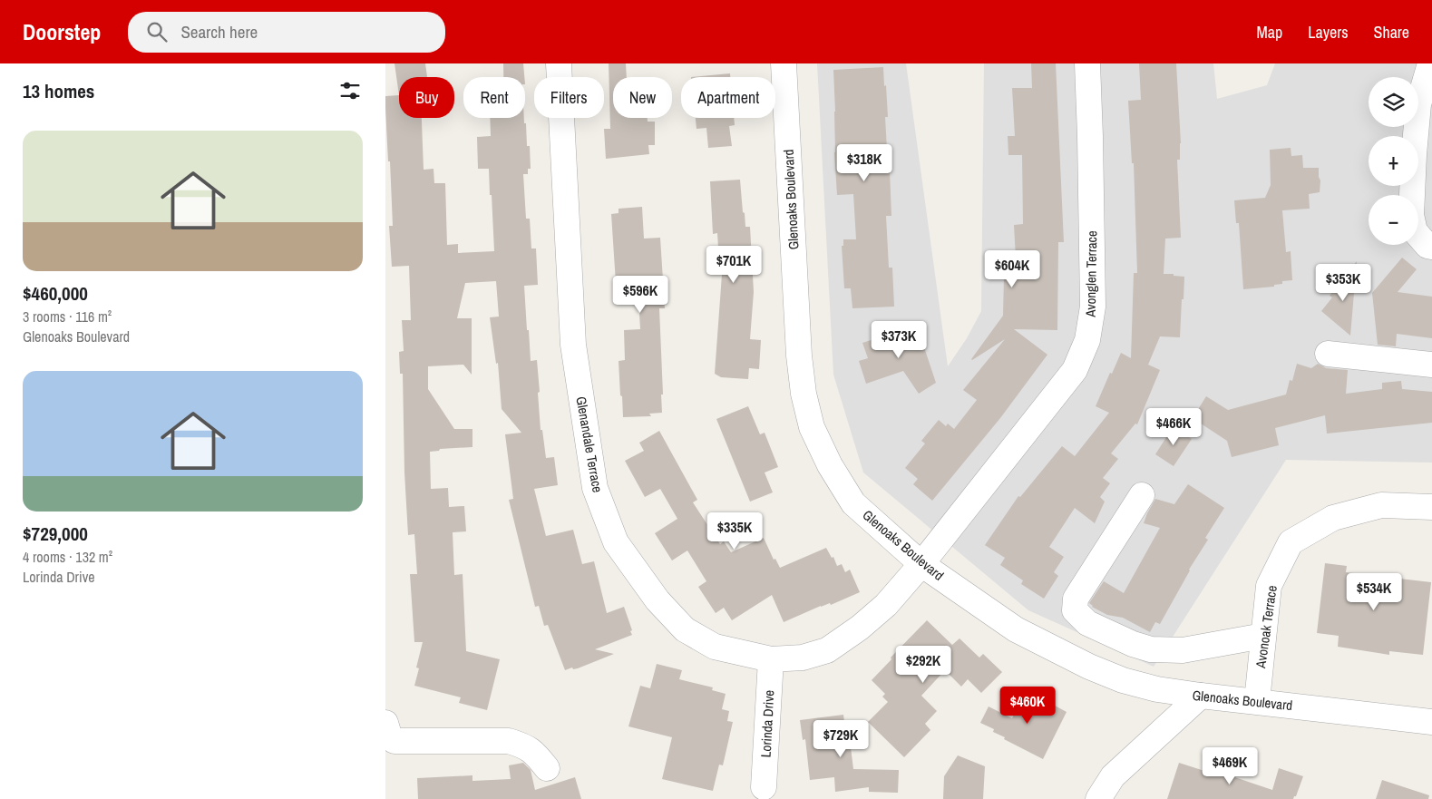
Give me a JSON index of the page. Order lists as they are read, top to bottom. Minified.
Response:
{"streets":{"street":["Glenoaks Boulevard","Avonglen Terrace","Glenandale Terrace","Avonoak Terrace","Lorinda Drive"]},"crossings":[["Glenoaks Boulevard","Avonglen Terrace"],["Glenoaks Boulevard","Glenandale Terrace"],["Glenoaks Boulevard","Avonoak Terrace"],["Avonglen Terrace","Glenandale Terrace"],["Glenandale Terrace","Lorinda Drive"]],"page":{"header":"Doorstep","search":"Search here","nav":["Map","Layers","Share"],"heading":"13 homes","map_buttons":["+","−"],"chip":["Buy","Rent","Filters","New","Apartment"],"list":[{"name":"$460,000","note":"3 rooms · 116 m² · Glenoaks Boulevard"},{"name":"$729,000","note":"4 rooms · 132 m² · Lorinda Drive"}],"price":["$318K","$701K","$604K","$353K","$596K","$373K","$466K","$335K","$534K","$292K","$460K","$729K","$469K"]}}
